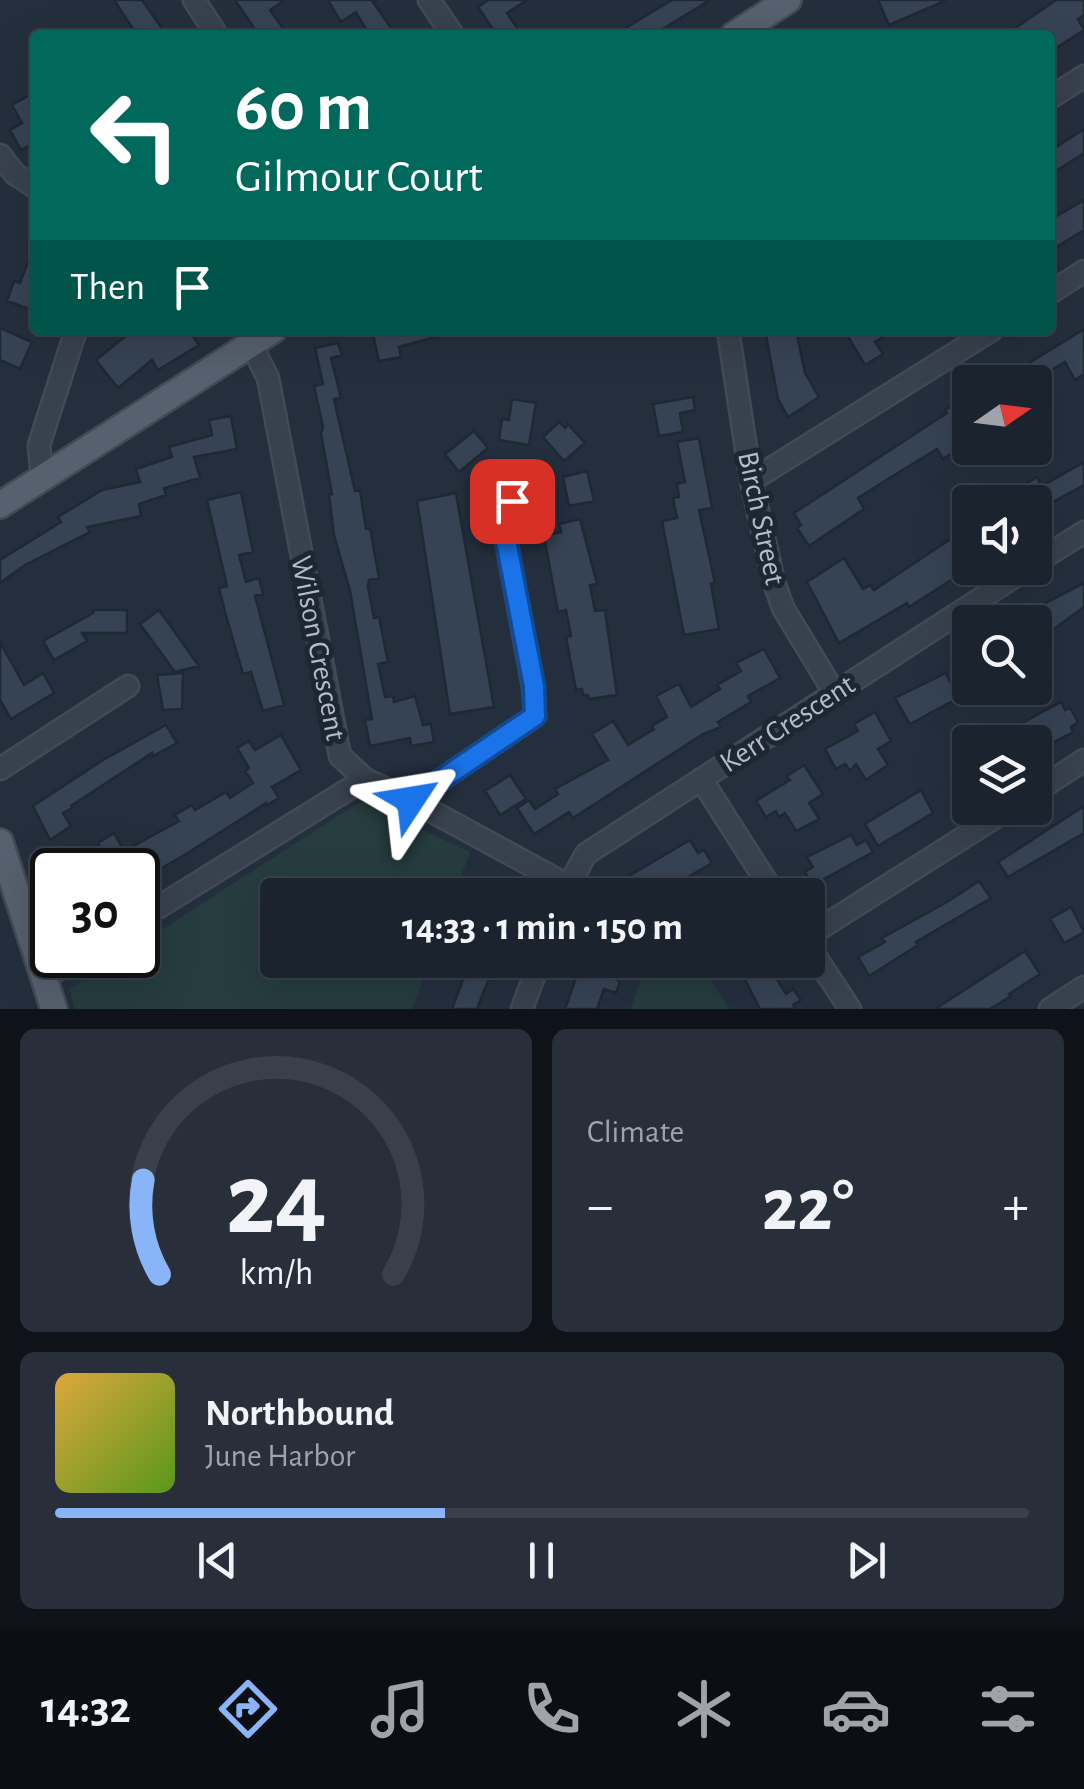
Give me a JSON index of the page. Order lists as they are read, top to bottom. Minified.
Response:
{"streets":{"street":["Birch Street","Wilson Crescent","Kerr Crescent"]},"crossings":[["Birch Street","Kerr Crescent"]],"north":"right","page":{"turn":["60 m","Gilmour Court"],"then":"Then","limit":"30","trip":"14:33 · 1 min · 150 m","tile":"Climate","heat":["−","22°","+"],"song":["Northbound","June Harbor"],"tabs":"14:32","gauge":["24","km/h"]}}
